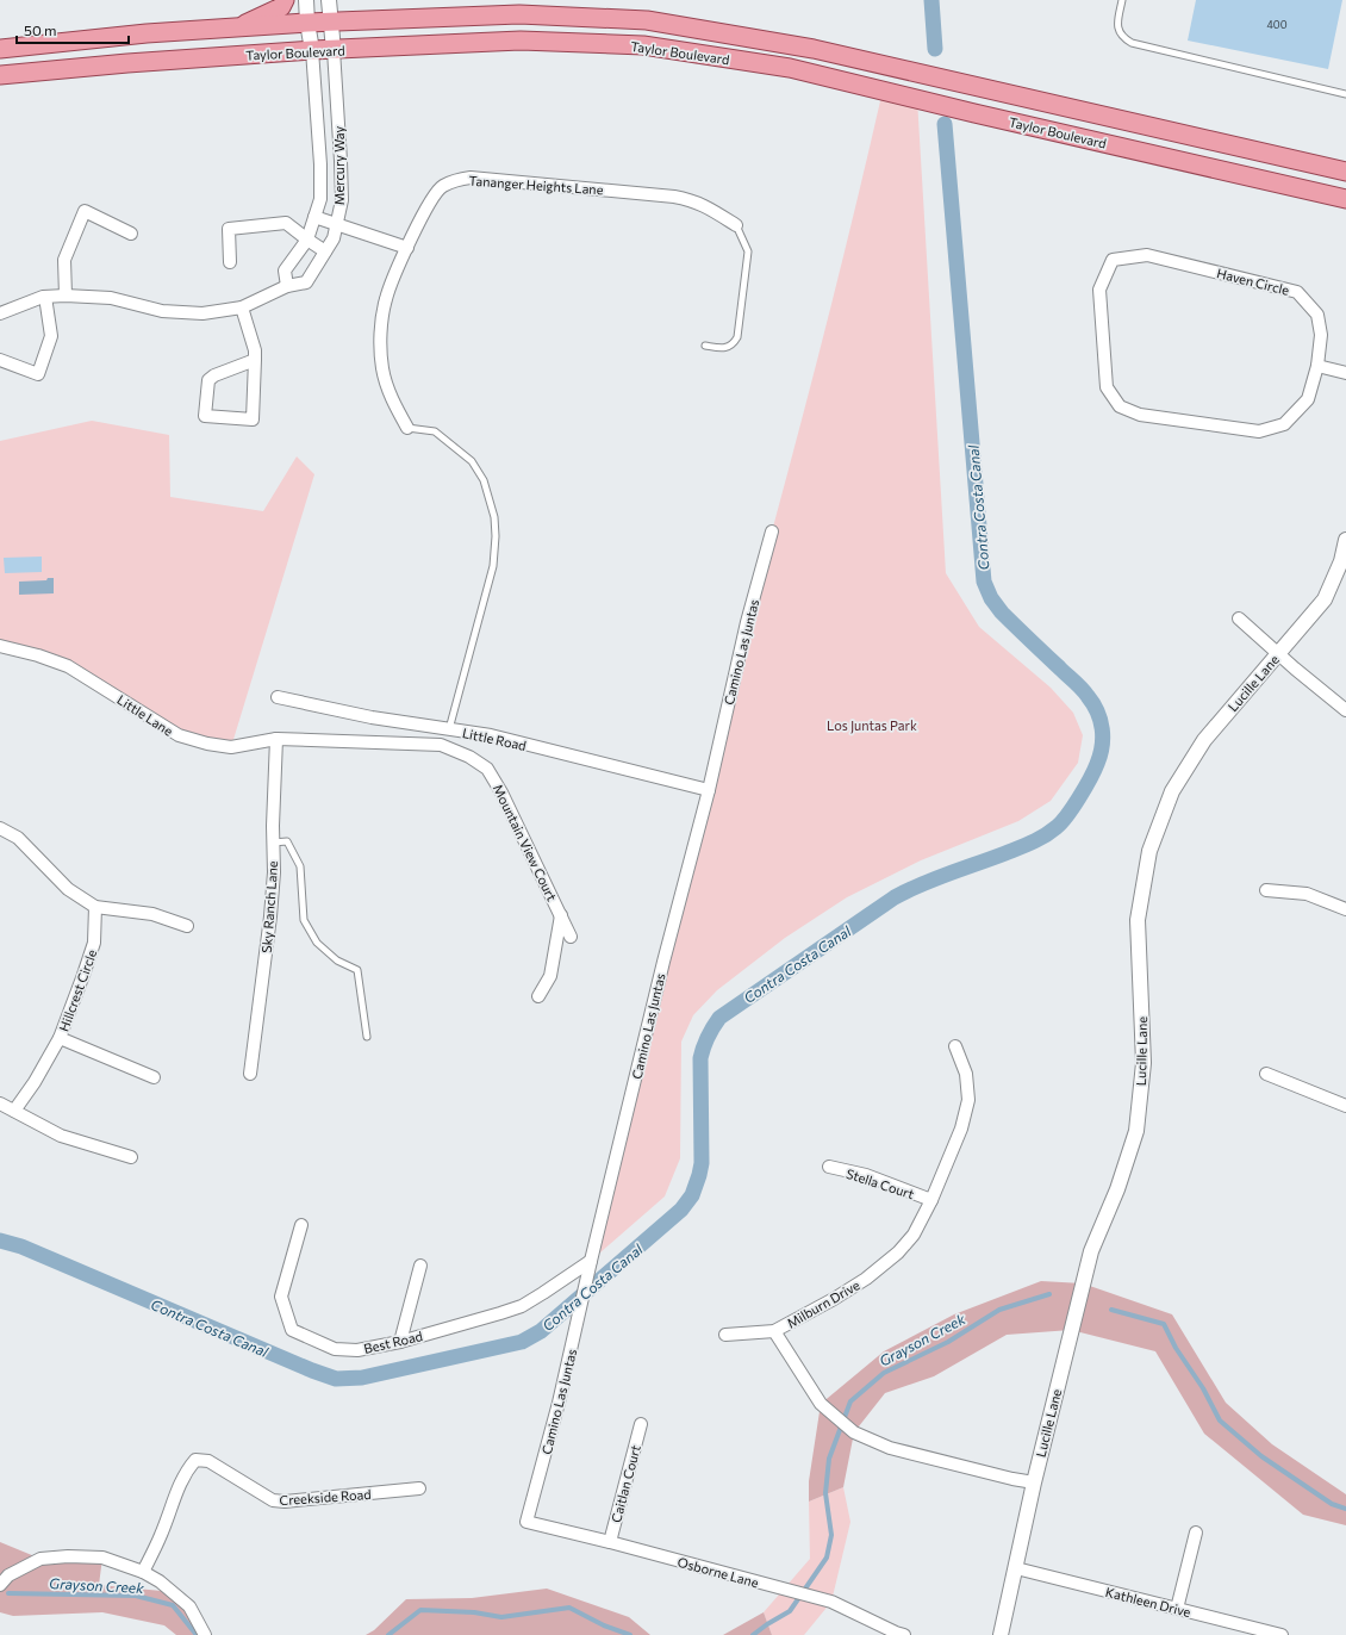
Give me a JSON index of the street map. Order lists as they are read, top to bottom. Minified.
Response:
{"streets":{"main road":["Taylor Boulevard"],"street":["Mercury Way","Tananger Heights Lane","Haven Circle","Camino Las Juntas","Lucille Lane","Little Lane","Little Road","Mountain View Court","Sky Ranch Lane","Hillcrest Circle","Stella Court","Milburn Drive","Best Road","Caitlan Court","Creekside Road","Osborne Lane","Kathleen Drive"]},"crossings":[["Taylor Boulevard","Mercury Way"],["Camino Las Juntas","Little Road"],["Camino Las Juntas","Best Road"],["Camino Las Juntas","Osborne Lane"],["Lucille Lane","Milburn Drive"],["Lucille Lane","Kathleen Drive"],["Little Lane","Mountain View Court"],["Little Lane","Sky Ranch Lane"],["Stella Court","Milburn Drive"],["Caitlan Court","Osborne Lane"]],"water":["Contra Costa Canal","Grayson Creek"],"parks":["Los Juntas Park"],"house_numbers":["400"],"scale_bar":"50 m"}
